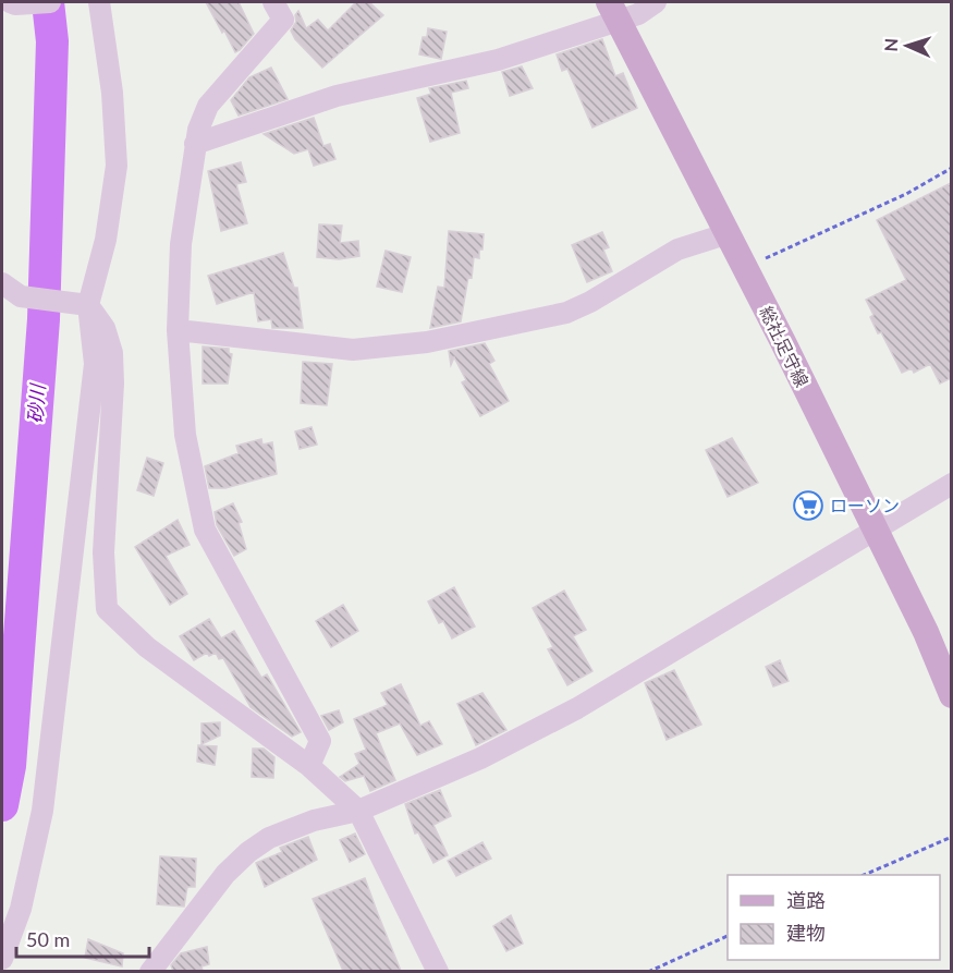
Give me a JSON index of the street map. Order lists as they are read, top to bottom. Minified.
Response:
{"streets":{"main road":["総社足守線"]},"water":["砂川"],"places":{"supermarket":["ローソン"]},"legend":["道路","建物"],"scale_bar":"50 m","north":"left"}
